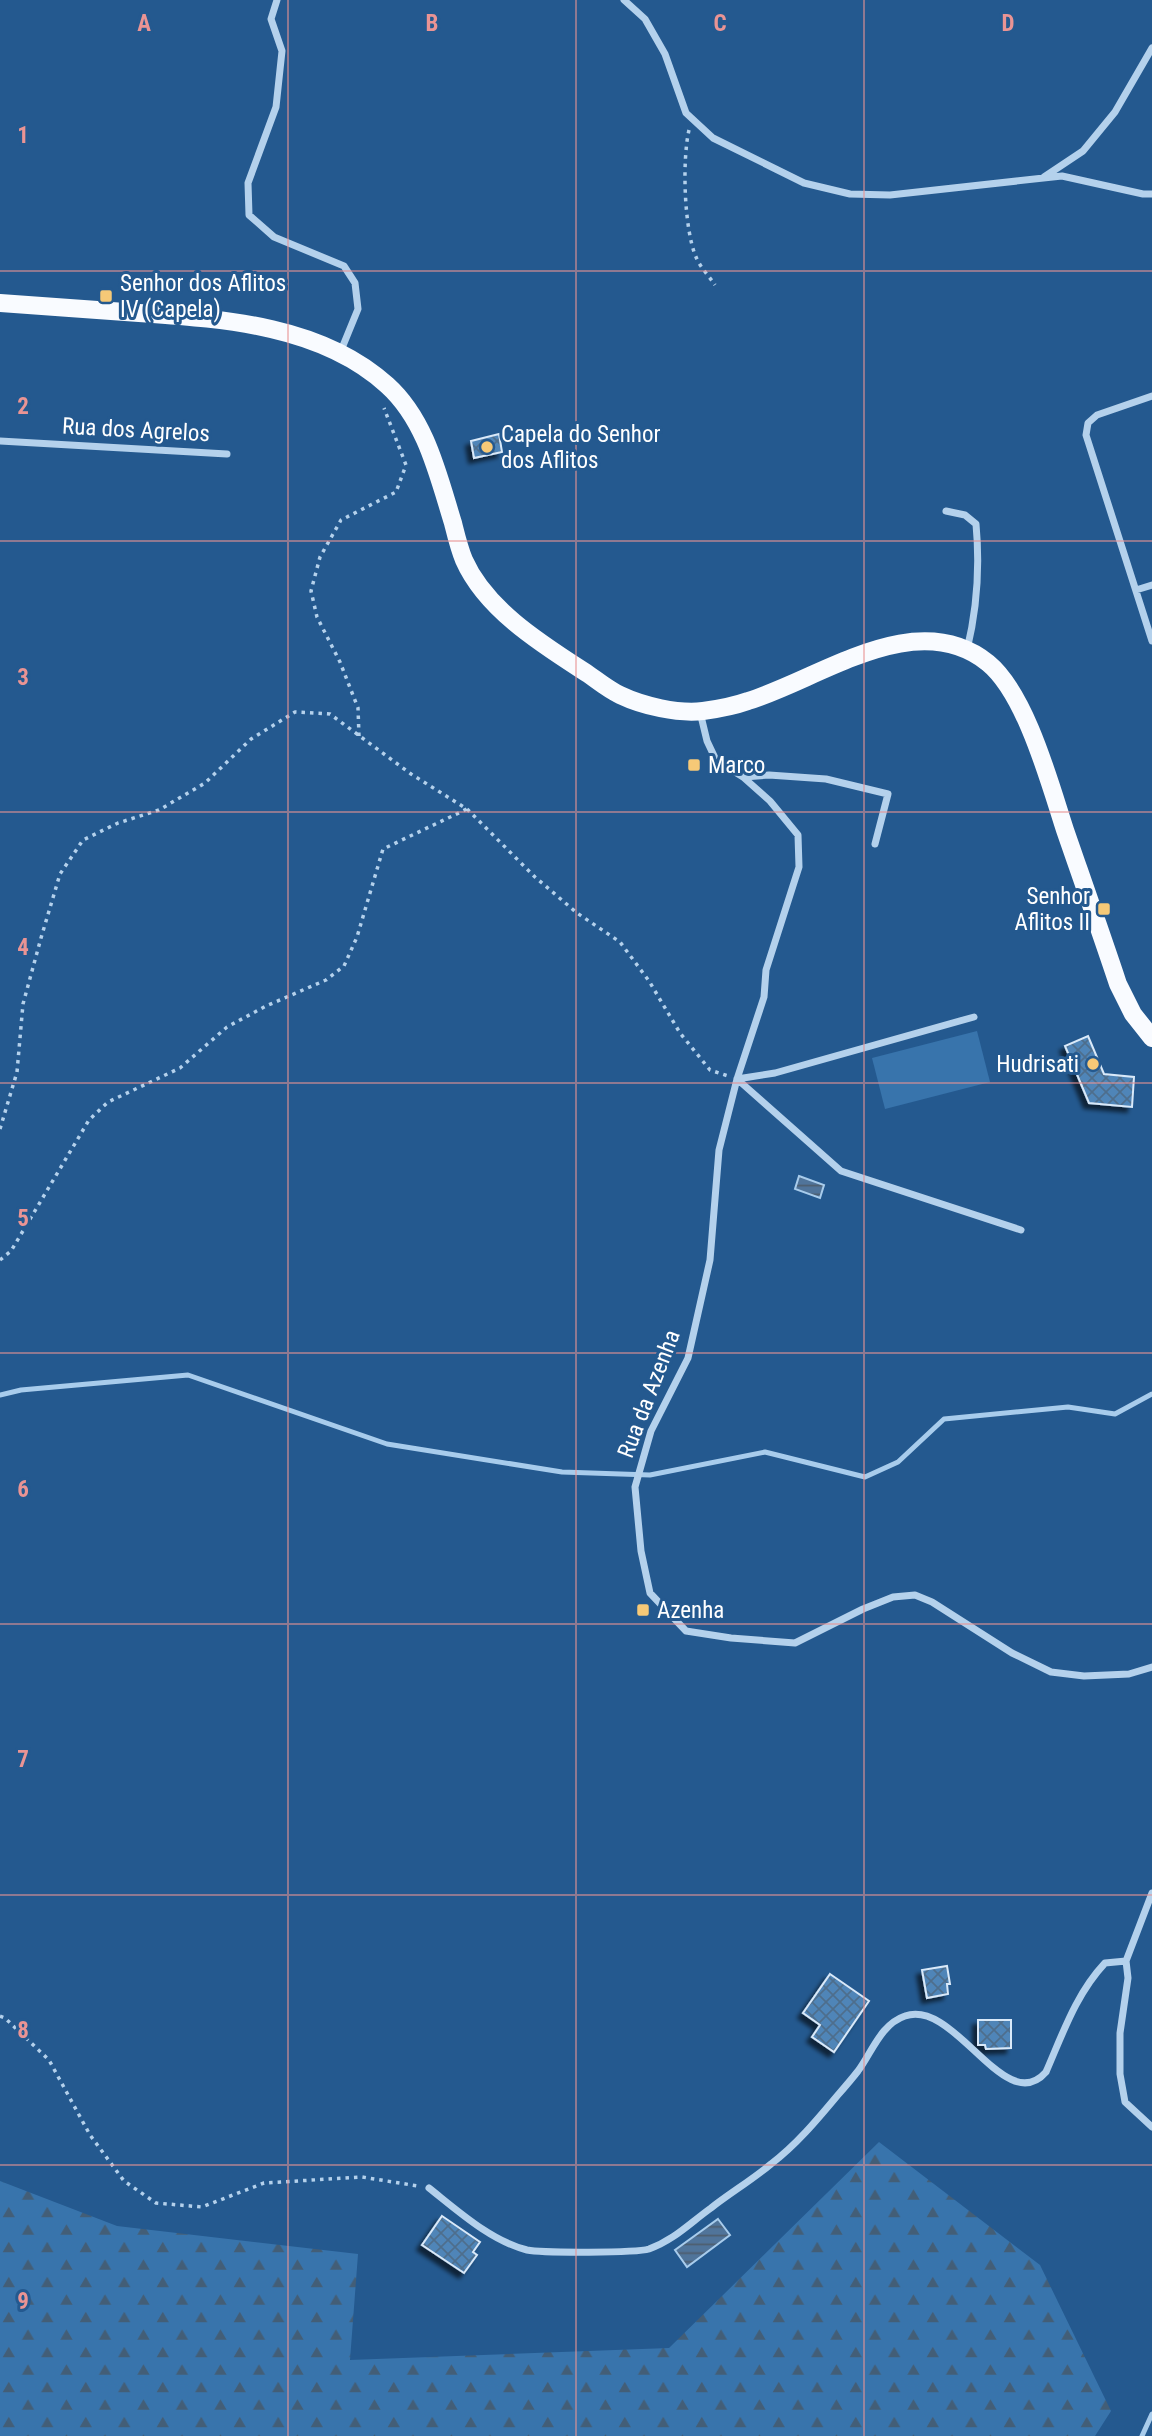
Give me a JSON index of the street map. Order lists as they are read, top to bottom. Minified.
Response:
{"streets":{"street":["Rua dos Agrelos","Rua da Azenha"]},"places":{"transit":["Senhor dos Aflitos IV (Capela)","Marco","Senhor Aflitos II","Azenha"],"other":["Capela do Senhor dos Aflitos","Hudrisati"]},"grid":{"columns":["A","B","C","D"],"rows":["1","2","3","4","5","6","7","8","9"]}}
